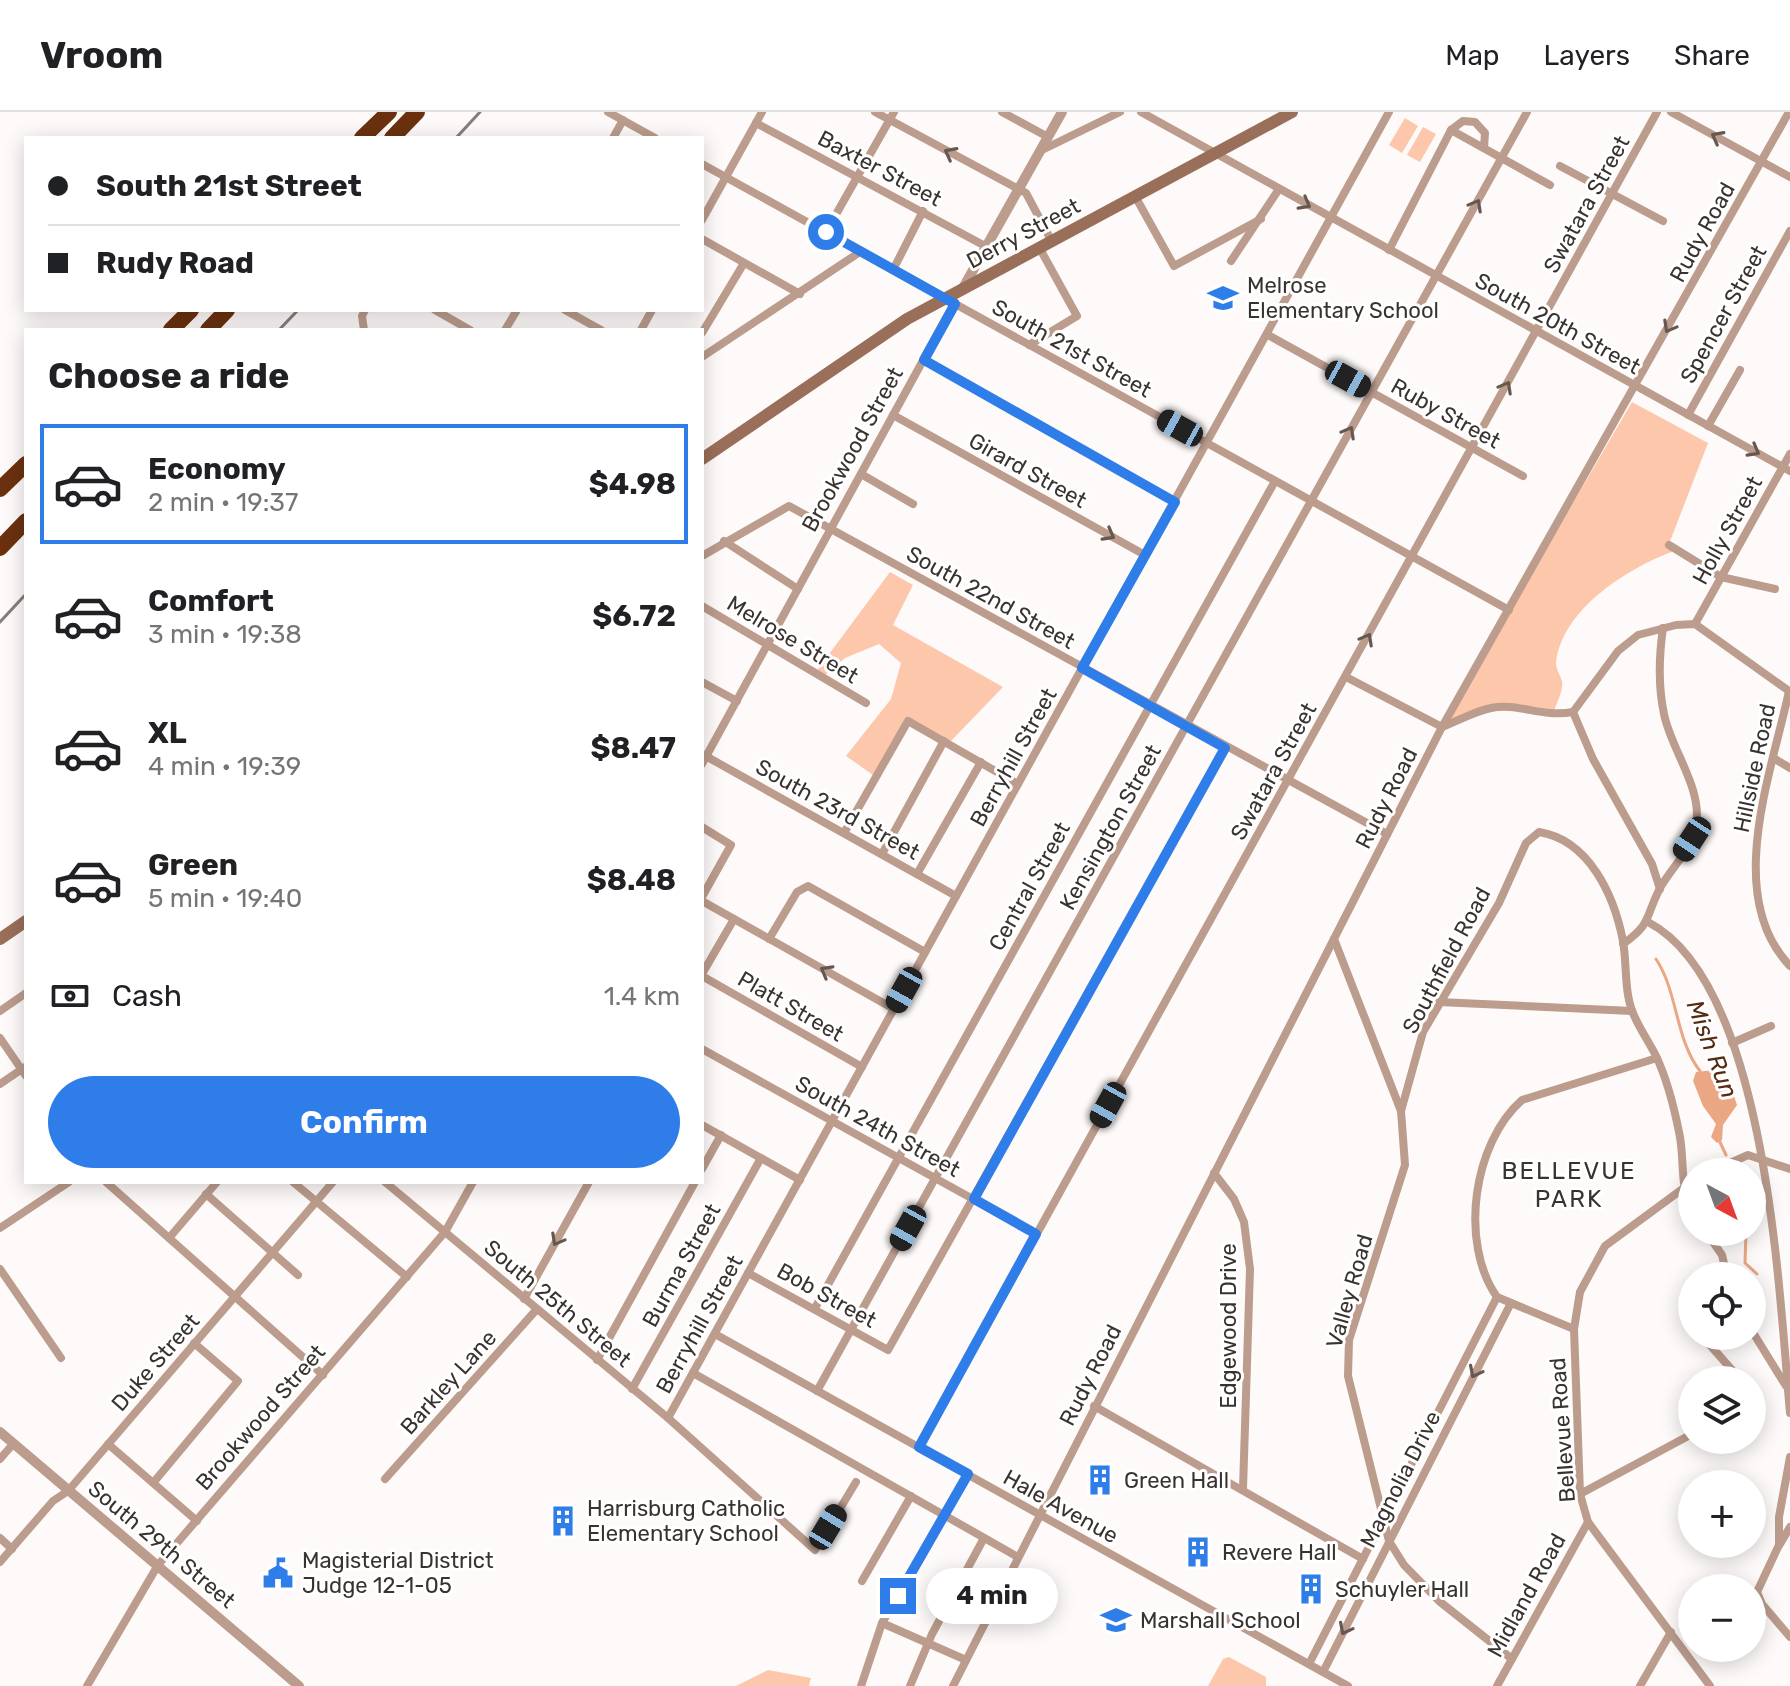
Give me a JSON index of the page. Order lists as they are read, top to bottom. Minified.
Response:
{"streets":{"main road":["Derry Street"],"street":["Baxter Street","Swatara Street","Rudy Road","Spencer Street","South 20th Street","South 21st Street","Ruby Street","Brookwood Street","Girard Street","Holly Street","South 22nd Street","Melrose Street","Berryhill Street","Hillside Road","South 23rd Street","Kensington Street","Central Street","Southfield Road","Platt Street","South 24th Street","Burma Street","Valley Road","Bob Street","South 25th Street","Edgewood Drive","Duke Street","Barkley Lane","Bellevue Road","Magnolia Drive","Hale Avenue","South 29th Street","Midland Road"]},"crossings":[["Swatara Street","South 20th Street"],["Swatara Street","South 21st Street"],["Swatara Street","Ruby Street"],["Swatara Street","South 22nd Street"],["Swatara Street","South 24th Street"],["Swatara Street","Hale Avenue"],["Rudy Road","South 20th Street"],["Rudy Road","South 21st Street"],["Rudy Road","South 22nd Street"],["Rudy Road","Valley Road"],["Rudy Road","Edgewood Drive"],["Rudy Road","Hale Avenue"],["Derry Street","South 20th Street"],["Derry Street","South 21st Street"],["Derry Street","Brookwood Street"],["Spencer Street","South 20th Street"],["South 20th Street","Holly Street"],["South 20th Street","Berryhill Street"],["South 20th Street","Kensington Street"],["South 21st Street","Brookwood Street"],["South 21st Street","Berryhill Street"],["South 21st Street","Kensington Street"],["South 21st Street","Central Street"],["Ruby Street","Berryhill Street"],["Ruby Street","Kensington Street"],["Brookwood Street","Girard Street"],["Brookwood Street","South 22nd Street"],["Brookwood Street","Melrose Street"],["Brookwood Street","South 25th Street"],["Brookwood Street","South 29th Street"],["Girard Street","Berryhill Street"],["Holly Street","Hillside Road"],["South 22nd Street","Berryhill Street"],["South 22nd Street","Kensington Street"],["South 22nd Street","Central Street"],["Berryhill Street","South 23rd Street"],["Berryhill Street","Platt Street"],["Berryhill Street","South 24th Street"],["Berryhill Street","Bob Street"],["Berryhill Street","South 25th Street"],["Berryhill Street","Hale Avenue"],["Kensington Street","South 24th Street"],["Kensington Street","Bob Street"],["Kensington Street","Hale Avenue"],["Central Street","South 24th Street"],["Central Street","Bob Street"],["Southfield Road","Valley Road"],["South 24th Street","Bob Street"],["Burma Street","South 25th Street"],["Valley Road","Magnolia Drive"],["Valley Road","Midland Road"],["South 25th Street","Barkley Lane"],["Duke Street","South 29th Street"],["Bellevue Road","Midland Road"],["Magnolia Drive","Hale Avenue"]],"districts":["BELLEVUE PARK"],"water":["Mish Run"],"places":{"school or university":["Melrose Elementary School","Marshall School"],"building":["Green Hall","Harrisburg Catholic Elementary School","Revere Hall","Schuyler Hall"],"public building":["Magisterial District Judge 12-1-05"]},"north":"bottom right","page":{"header":"Vroom","nav":["Map","Layers","Share"],"banner":["South 21st Street","Rudy Road"],"heading":"Choose a ride","list":[{"name":"Economy","note":"2 min · 19:37","value":"$4.98"},{"name":"Comfort","note":"3 min · 19:38","value":"$6.72"},{"name":"XL","note":"4 min · 19:39","value":"$8.47"},{"name":"Green","note":"5 min · 19:40","value":"$8.48"}],"pay":["Cash","1.4 km"],"buttons":"Confirm","map_buttons":["+","−"],"bubble":"4 min"}}
